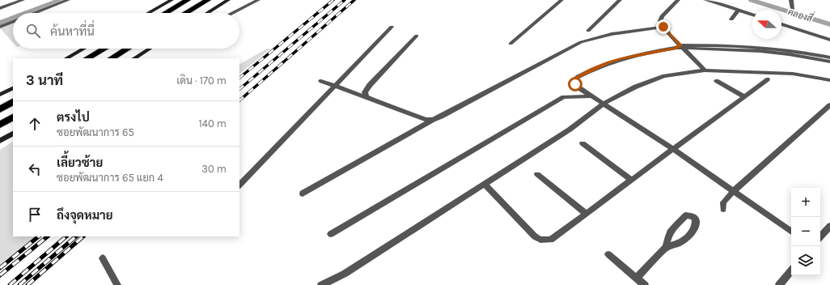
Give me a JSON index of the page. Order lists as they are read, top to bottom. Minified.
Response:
{"water":["คลองสี่"],"north":"left","page":{"search":"ค้นหาที่นี่","heading":["3 นาที","เดิน · 170 m"],"list":[["ตรงไป","ซอยพัฒนาการ 65","140 m"],["เลี้ยวซ้าย","ซอยพัฒนาการ 65 แยก 4","30 m"],"ถึงจุดหมาย"],"map_buttons":["+","−"]}}
